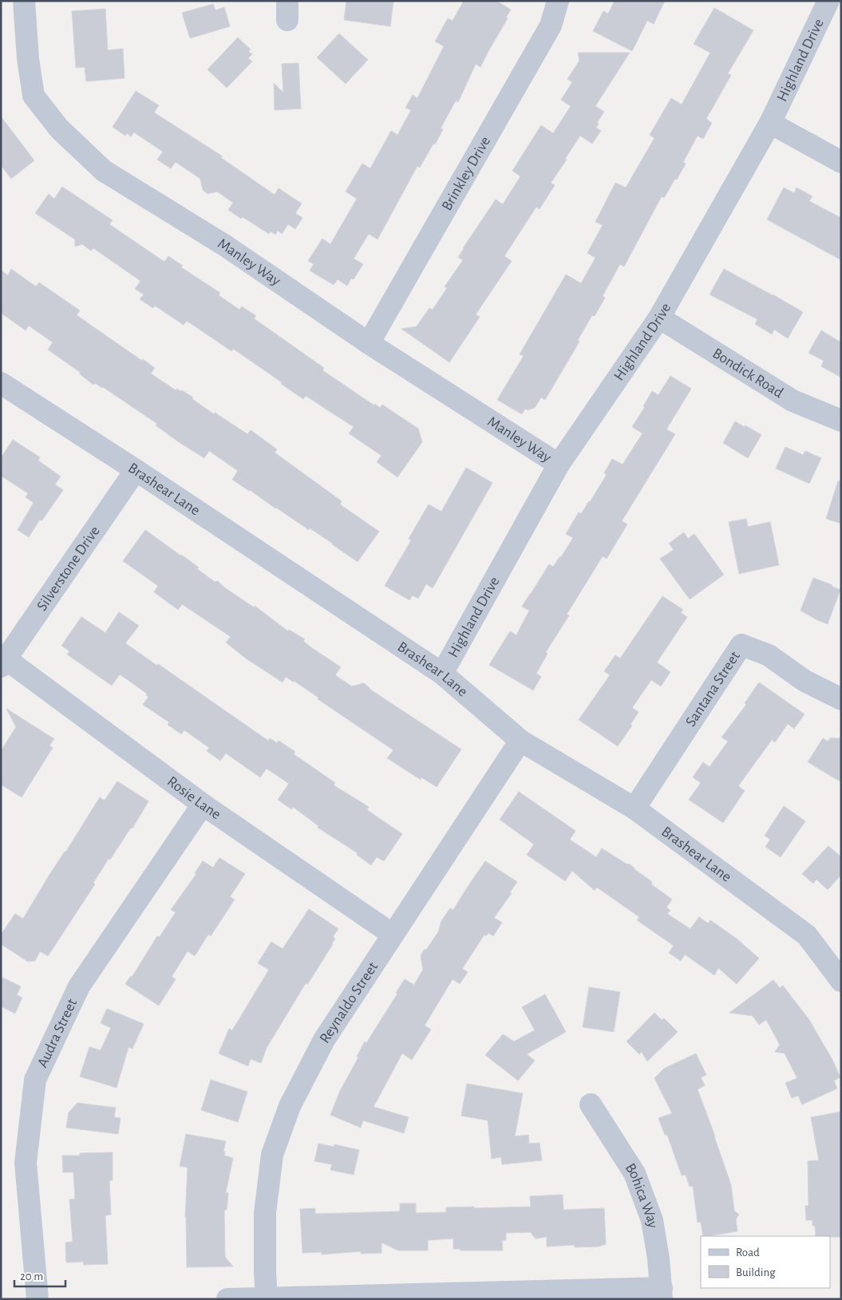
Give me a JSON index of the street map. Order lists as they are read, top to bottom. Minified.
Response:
{"streets":{"street":["Highland Drive","Brinkley Drive","Manley Way","Bondick Road","Brashear Lane","Silverstone Drive","Santana Street","Rosie Lane","Reynaldo Street","Audra Street","Bohica Way"]},"crossings":[["Highland Drive","Manley Way"],["Highland Drive","Bondick Road"],["Highland Drive","Brashear Lane"],["Brinkley Drive","Manley Way"],["Brashear Lane","Silverstone Drive"],["Brashear Lane","Santana Street"],["Brashear Lane","Reynaldo Street"],["Silverstone Drive","Rosie Lane"],["Rosie Lane","Reynaldo Street"],["Rosie Lane","Audra Street"]],"legend":["Road","Building"],"scale_bar":"20 m"}
